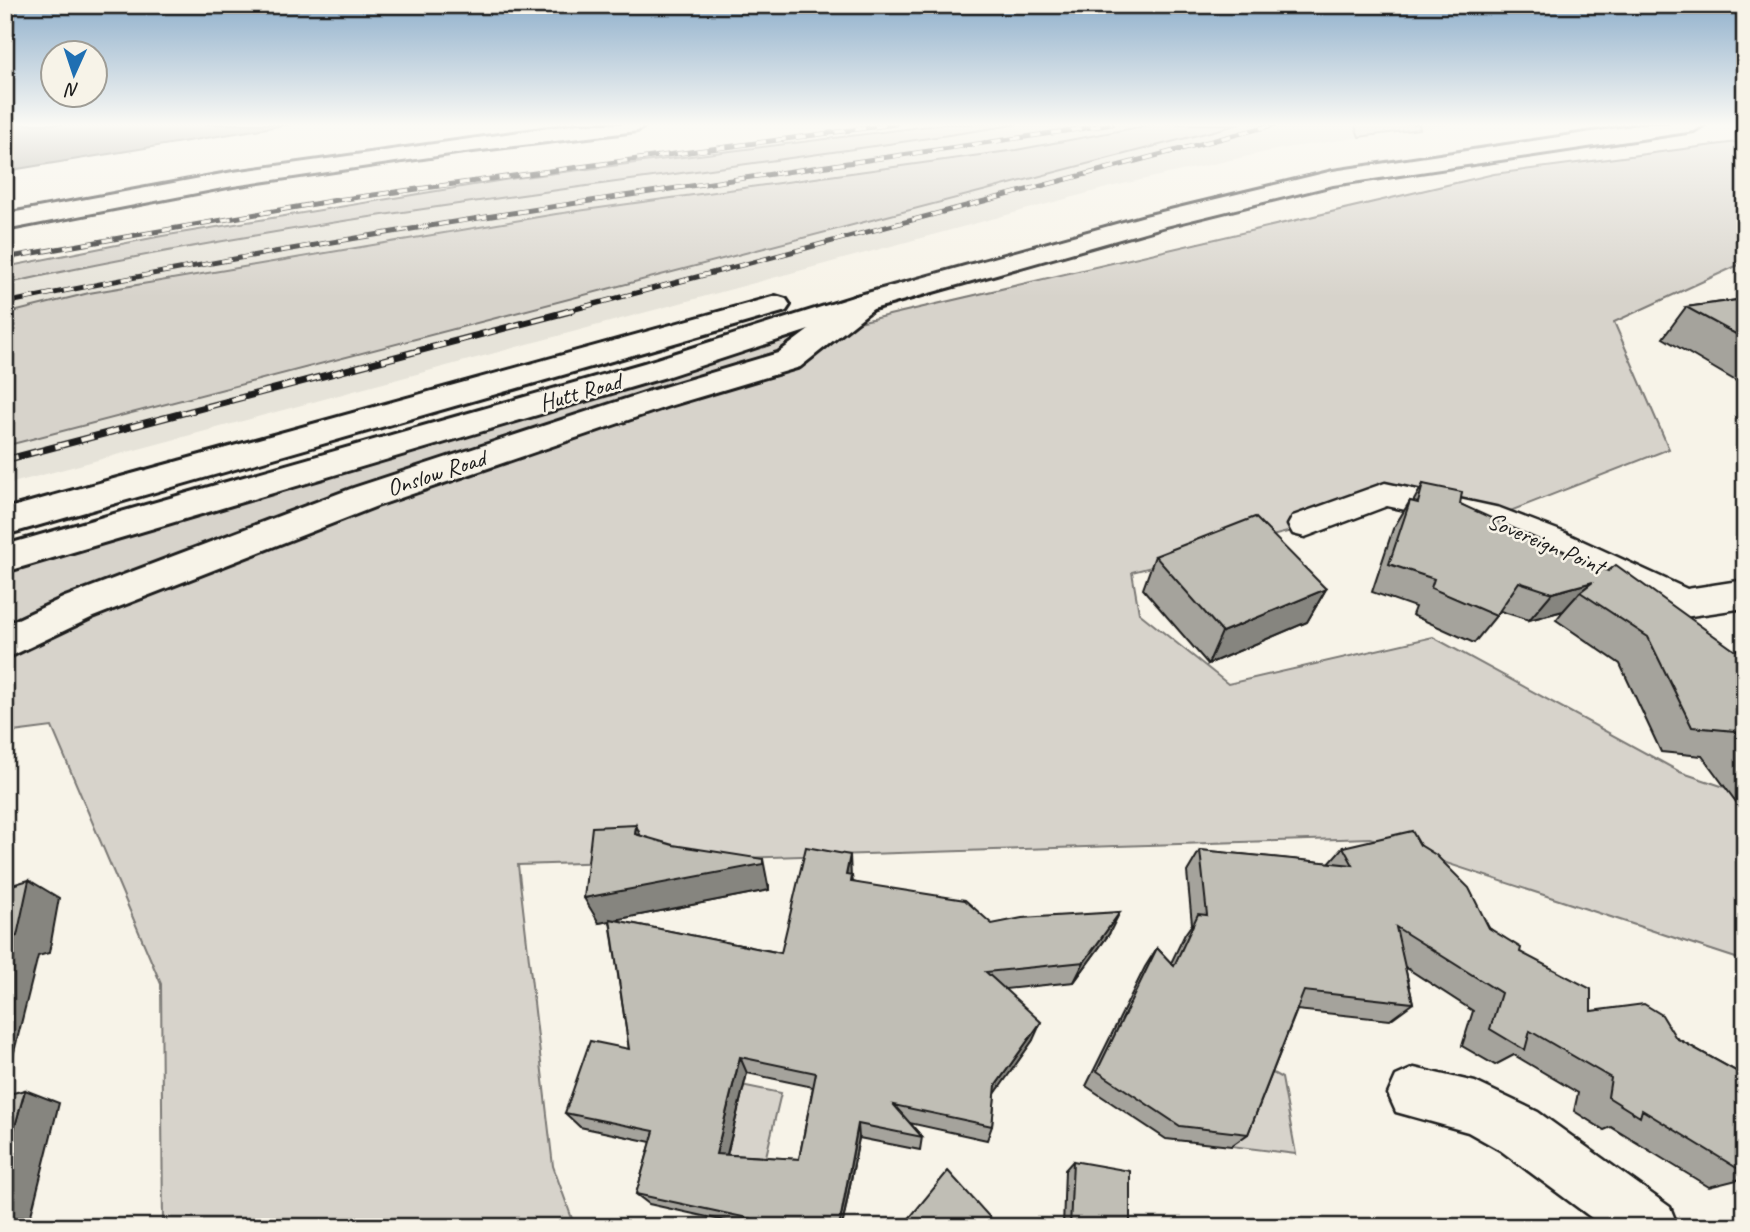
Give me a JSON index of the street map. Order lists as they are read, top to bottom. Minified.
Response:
{"streets":{"main road":["Hutt Road","Onslow Road"],"street":["Sovereign Point"]},"crossings":[["Hutt Road","Onslow Road"]],"north":"bottom"}
